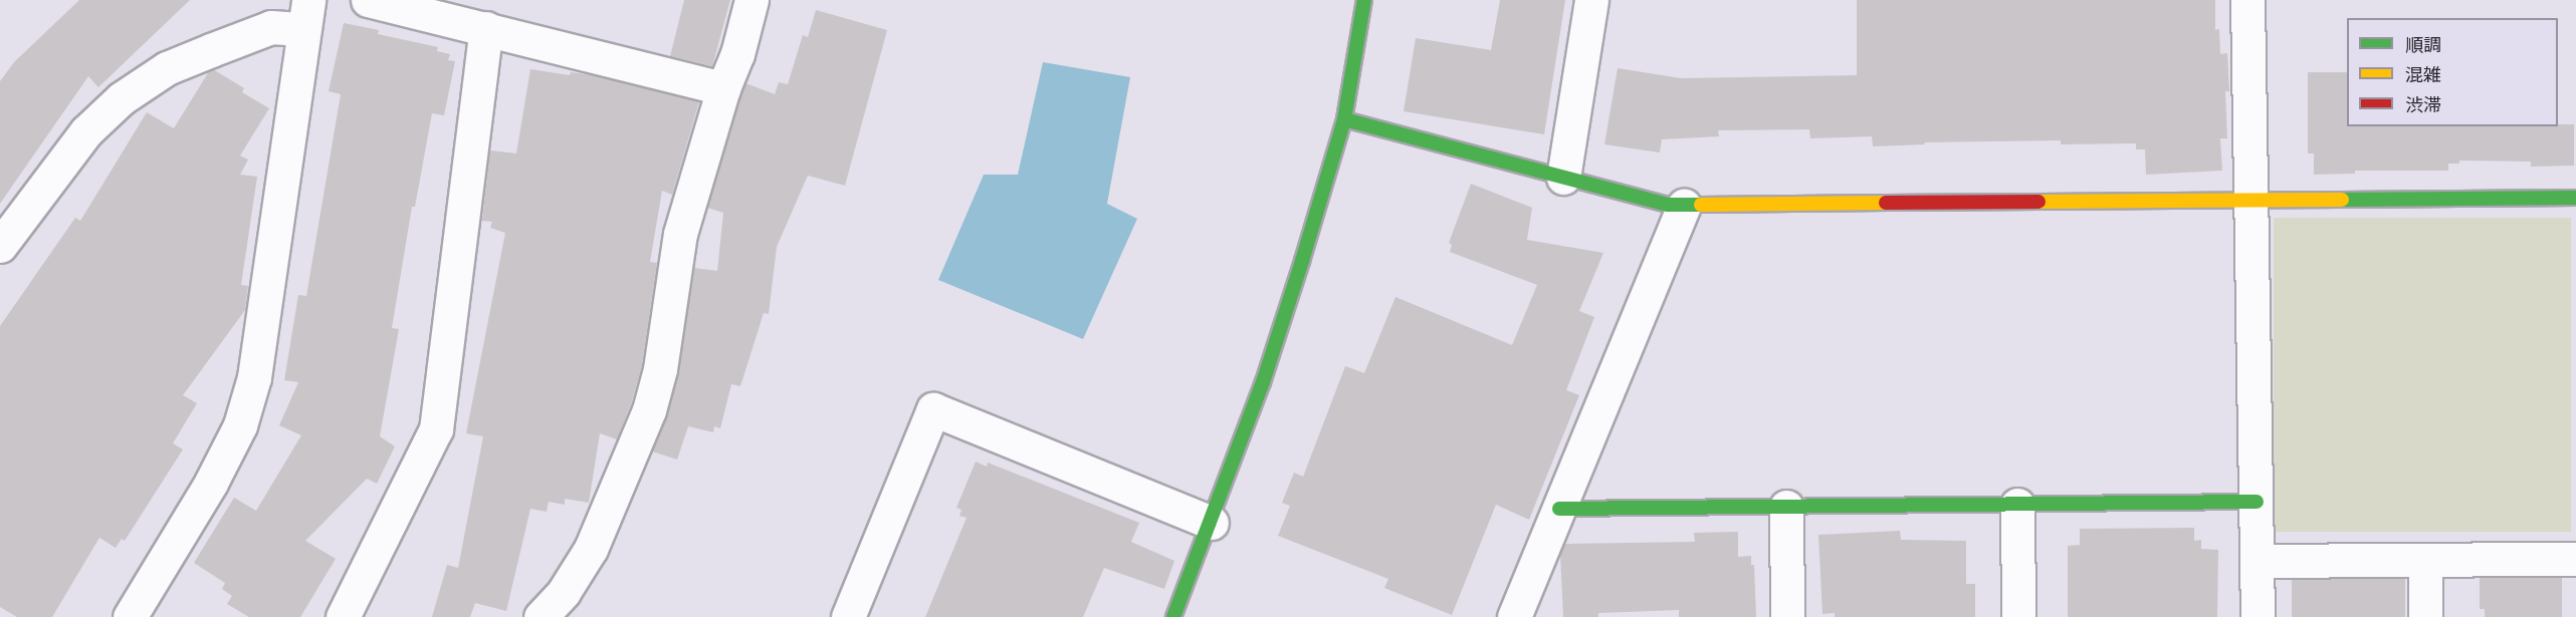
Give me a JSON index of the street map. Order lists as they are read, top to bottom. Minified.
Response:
{"legend":["順調","混雑","渋滞"]}
